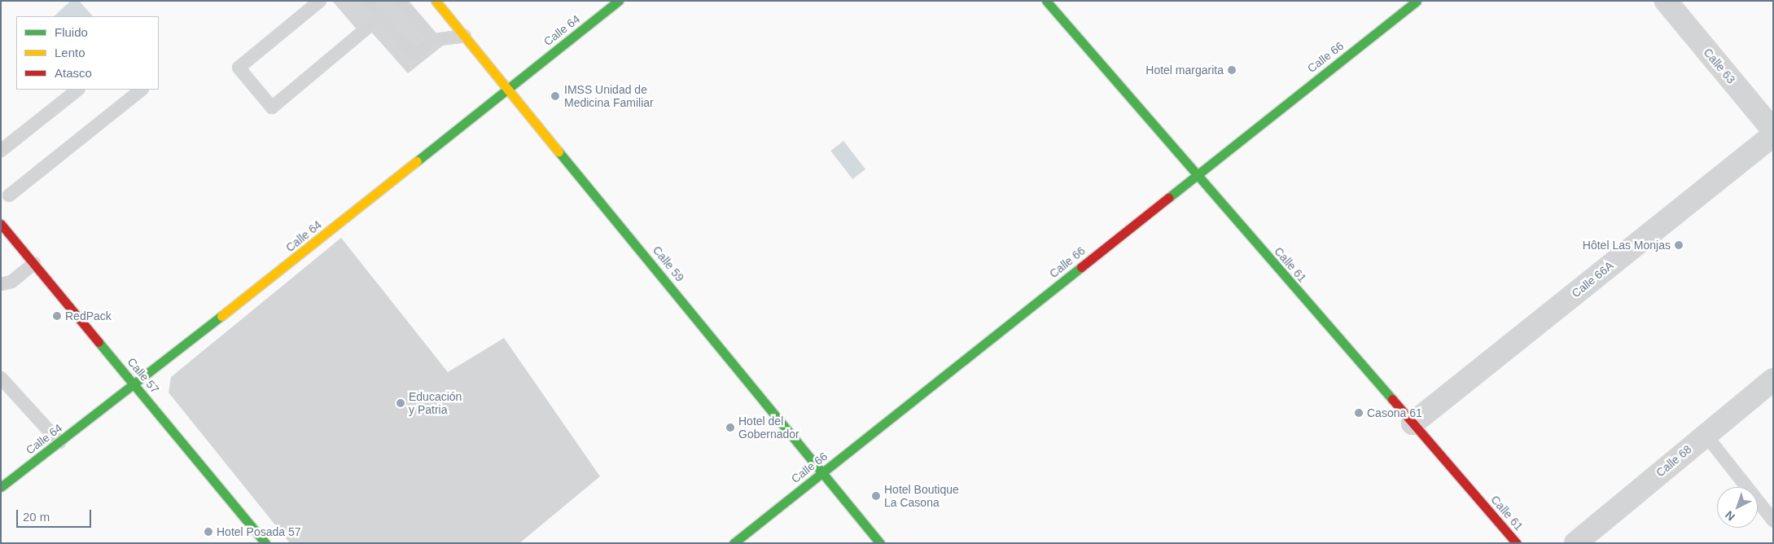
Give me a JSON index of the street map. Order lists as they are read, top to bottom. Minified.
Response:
{"streets":{"street":["Calle 64","Calle 66","Calle 63","Calle 59","Calle 61","Calle 66A","Calle 57","Calle 68"]},"crossings":[["Calle 64","Calle 59"],["Calle 64","Calle 57"],["Calle 66","Calle 59"],["Calle 66","Calle 61"],["Calle 61","Calle 66A"]],"places":["Hotel margarita","IMSS Unidad de Medicina Familiar","Hôtel Las Monjas","RedPack","Educación y Patria","Casona 61","Hotel del Gobernador","Hotel Boutique La Casona","Hotel Posada 57"],"legend":["Fluido","Lento","Atasco"],"scale_bar":"20 m","north":"bottom left"}
